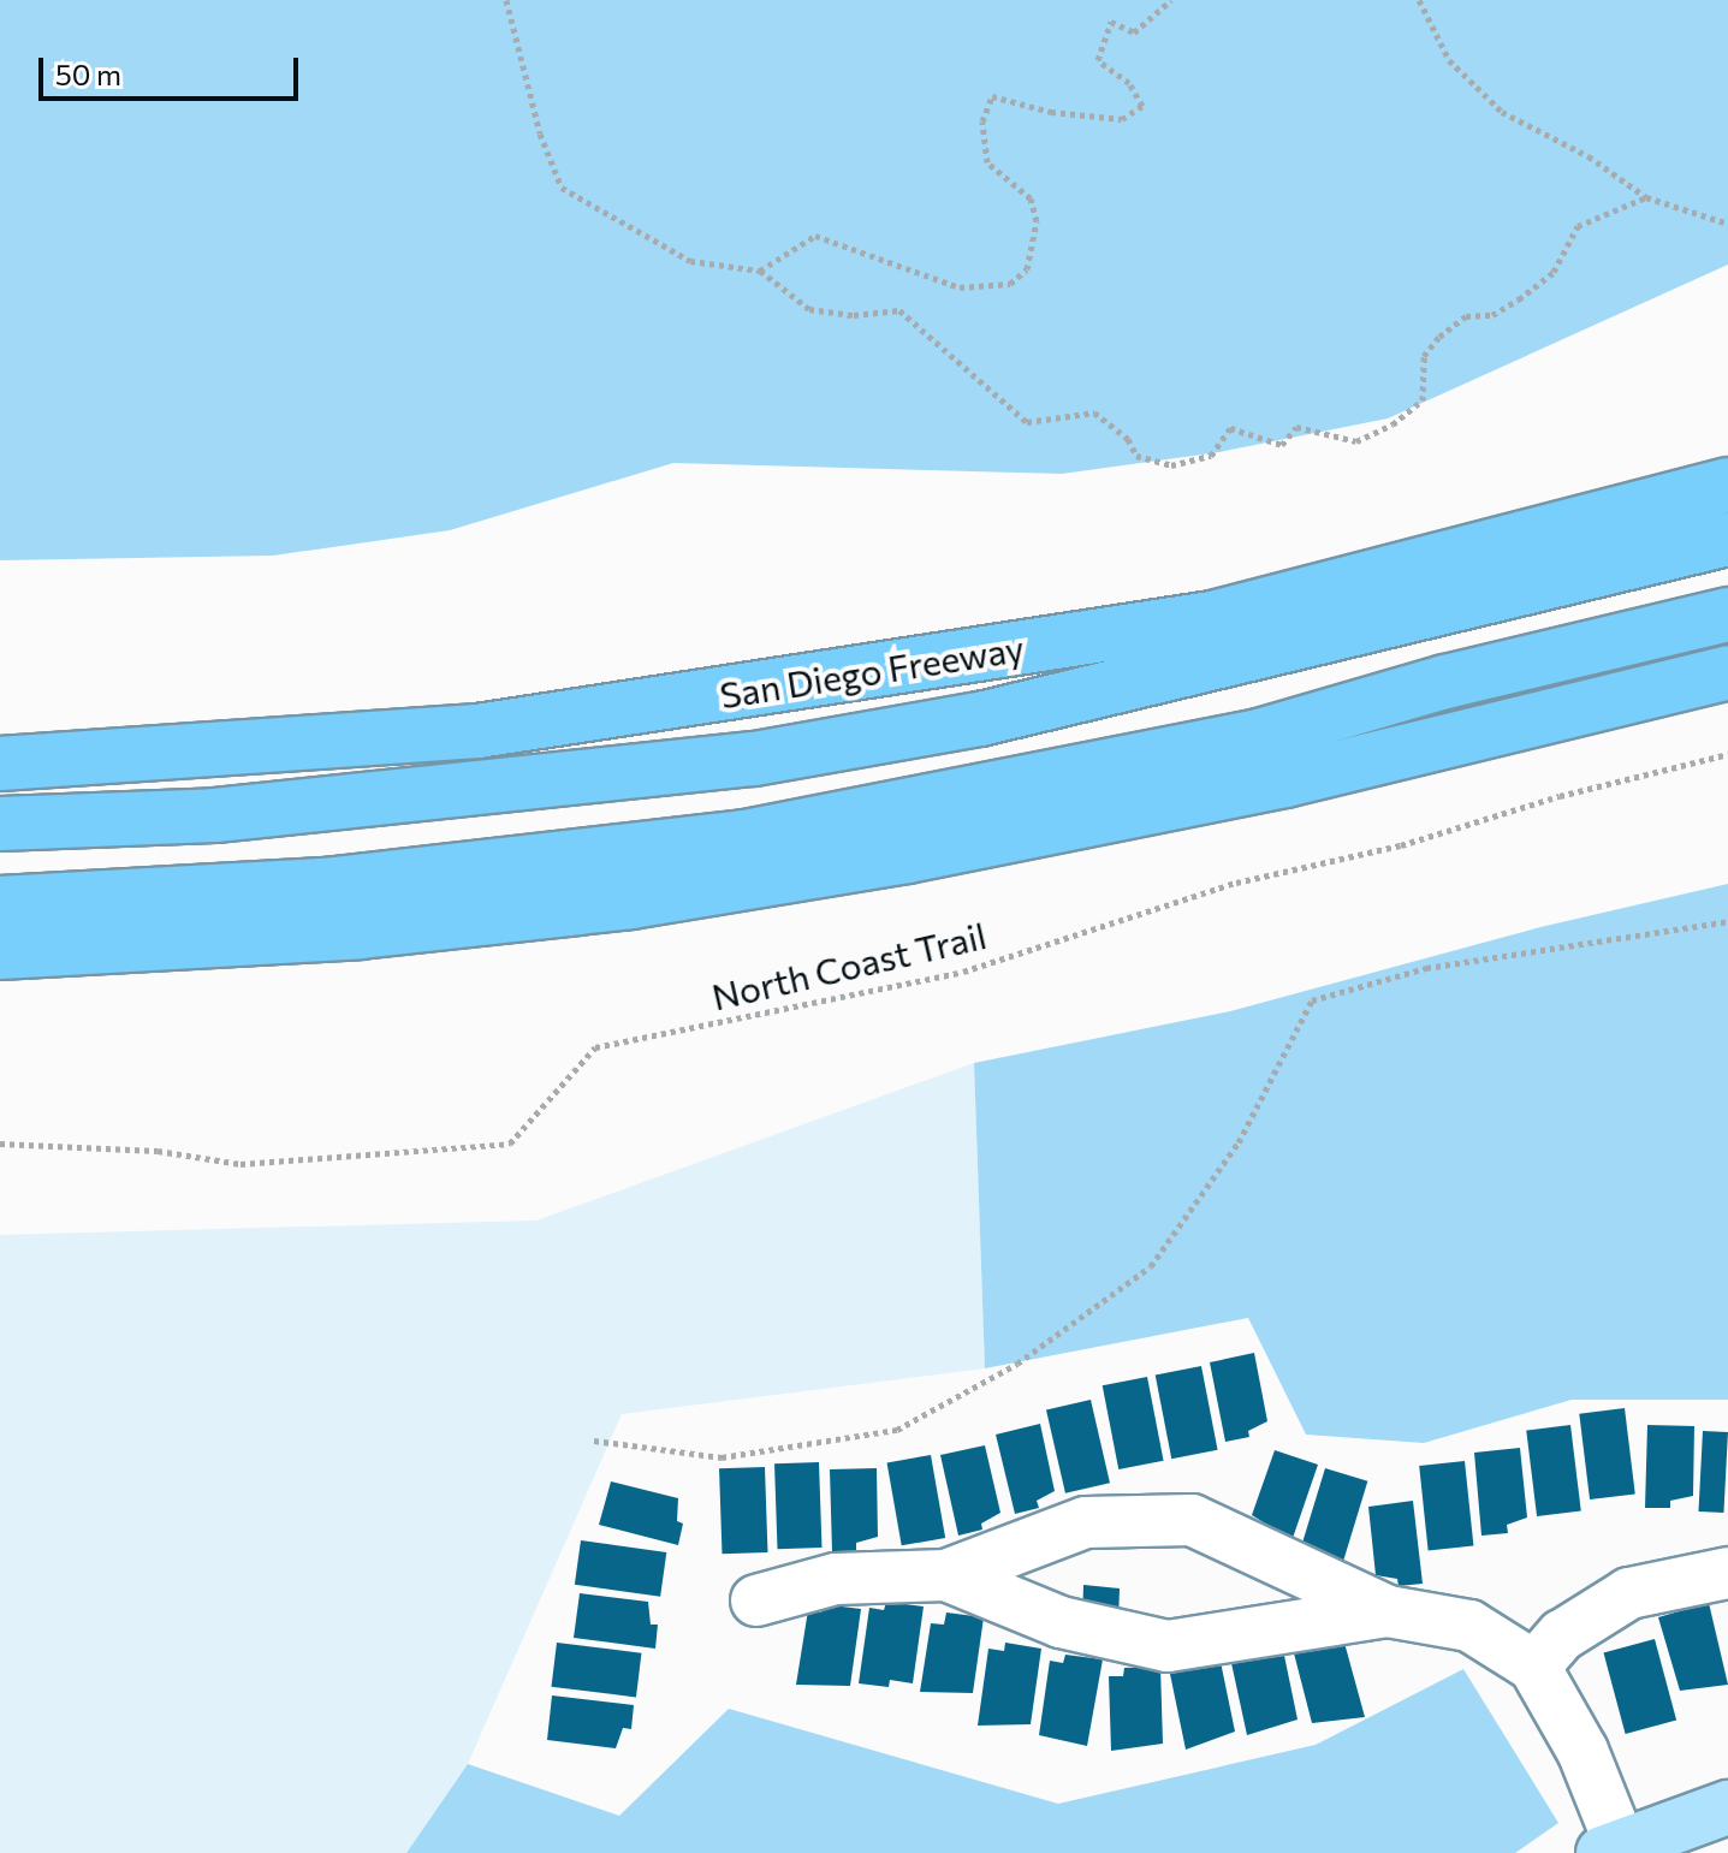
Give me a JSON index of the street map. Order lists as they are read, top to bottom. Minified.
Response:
{"streets":{"highway":["San Diego Freeway"],"path":["North Coast Trail"]},"scale_bar":"50 m"}
